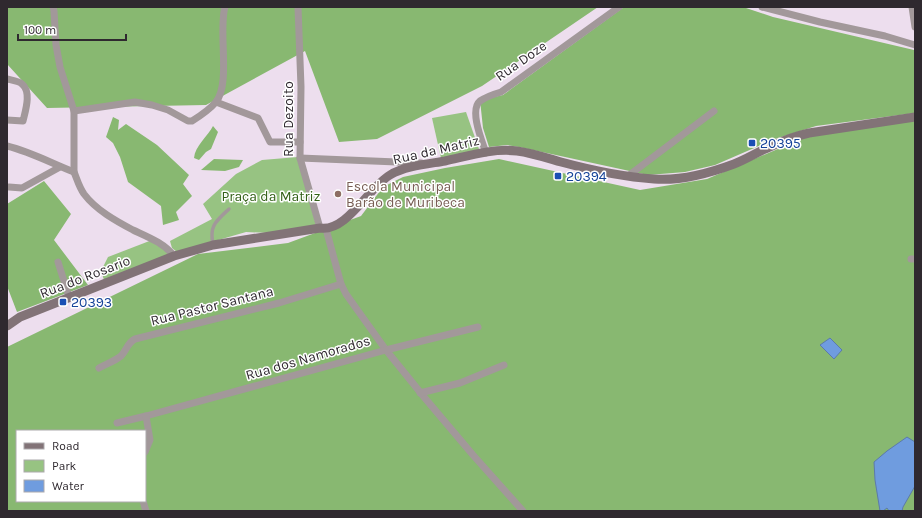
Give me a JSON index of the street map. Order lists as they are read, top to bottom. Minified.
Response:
{"streets":{"street":["Rua Doze","Rua Dezoito","Rua da Matriz","Rua do Rosario","Rua Pastor Santana","Rua dos Namorados"]},"crossings":[["Rua Doze","Rua da Matriz"],["Rua Dezoito","Rua da Matriz"],["Rua da Matriz","Rua do Rosario"]],"parks":["Praça da Matriz"],"places":{"transit":["20395","20394","20393"],"other":["Escola Municipal Barão de Muribeca"]},"legend":["Road","Park","Water"],"scale_bar":"100 m"}
